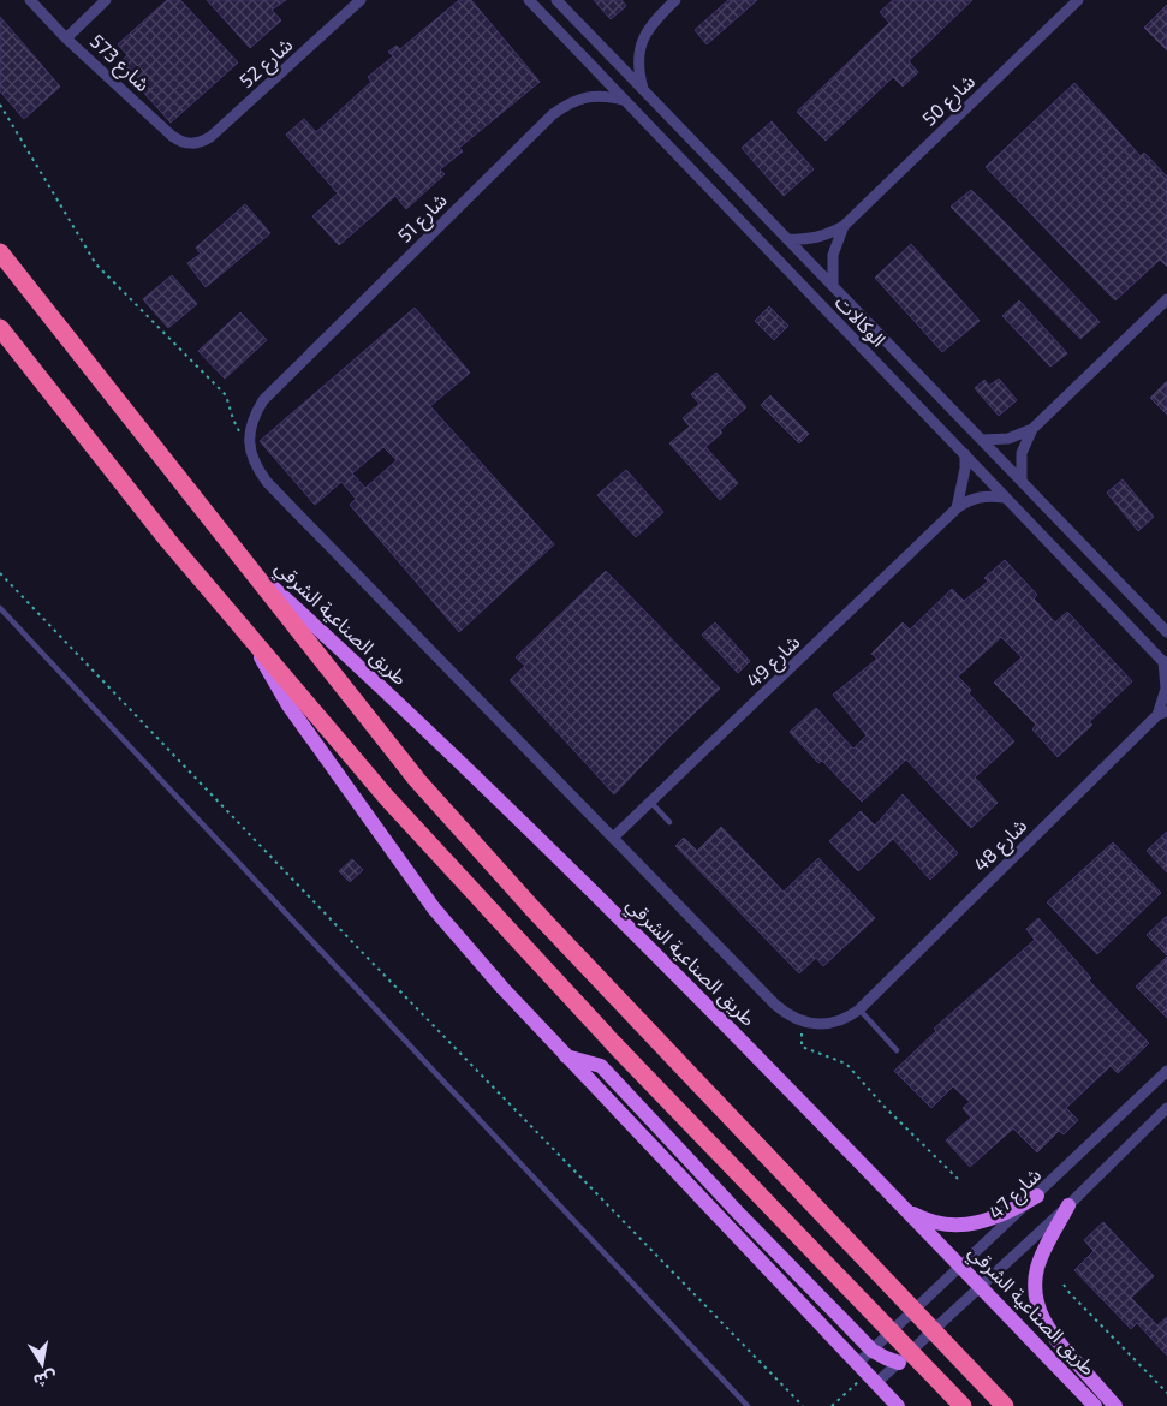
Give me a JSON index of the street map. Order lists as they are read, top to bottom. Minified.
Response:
{"streets":{"highway":["طريق الصناعية الشرقي"],"street":["شارع 573","شارع 52","شارع 50","شارع 51","الوكالات","شارع 49","شارع 48","شارع 47"]},"crossings":[["شارع 573","شارع 52"],["شارع 50","الوكالات"],["شارع 51","الوكالات"],["شارع 51","طريق الصناعية الشرقي"],["الوكالات","شارع 49"],["الوكالات","شارع 48"],["طريق الصناعية الشرقي","شارع 49"],["طريق الصناعية الشرقي","شارع 48"],["طريق الصناعية الشرقي","شارع 47"]],"north":"bottom"}
